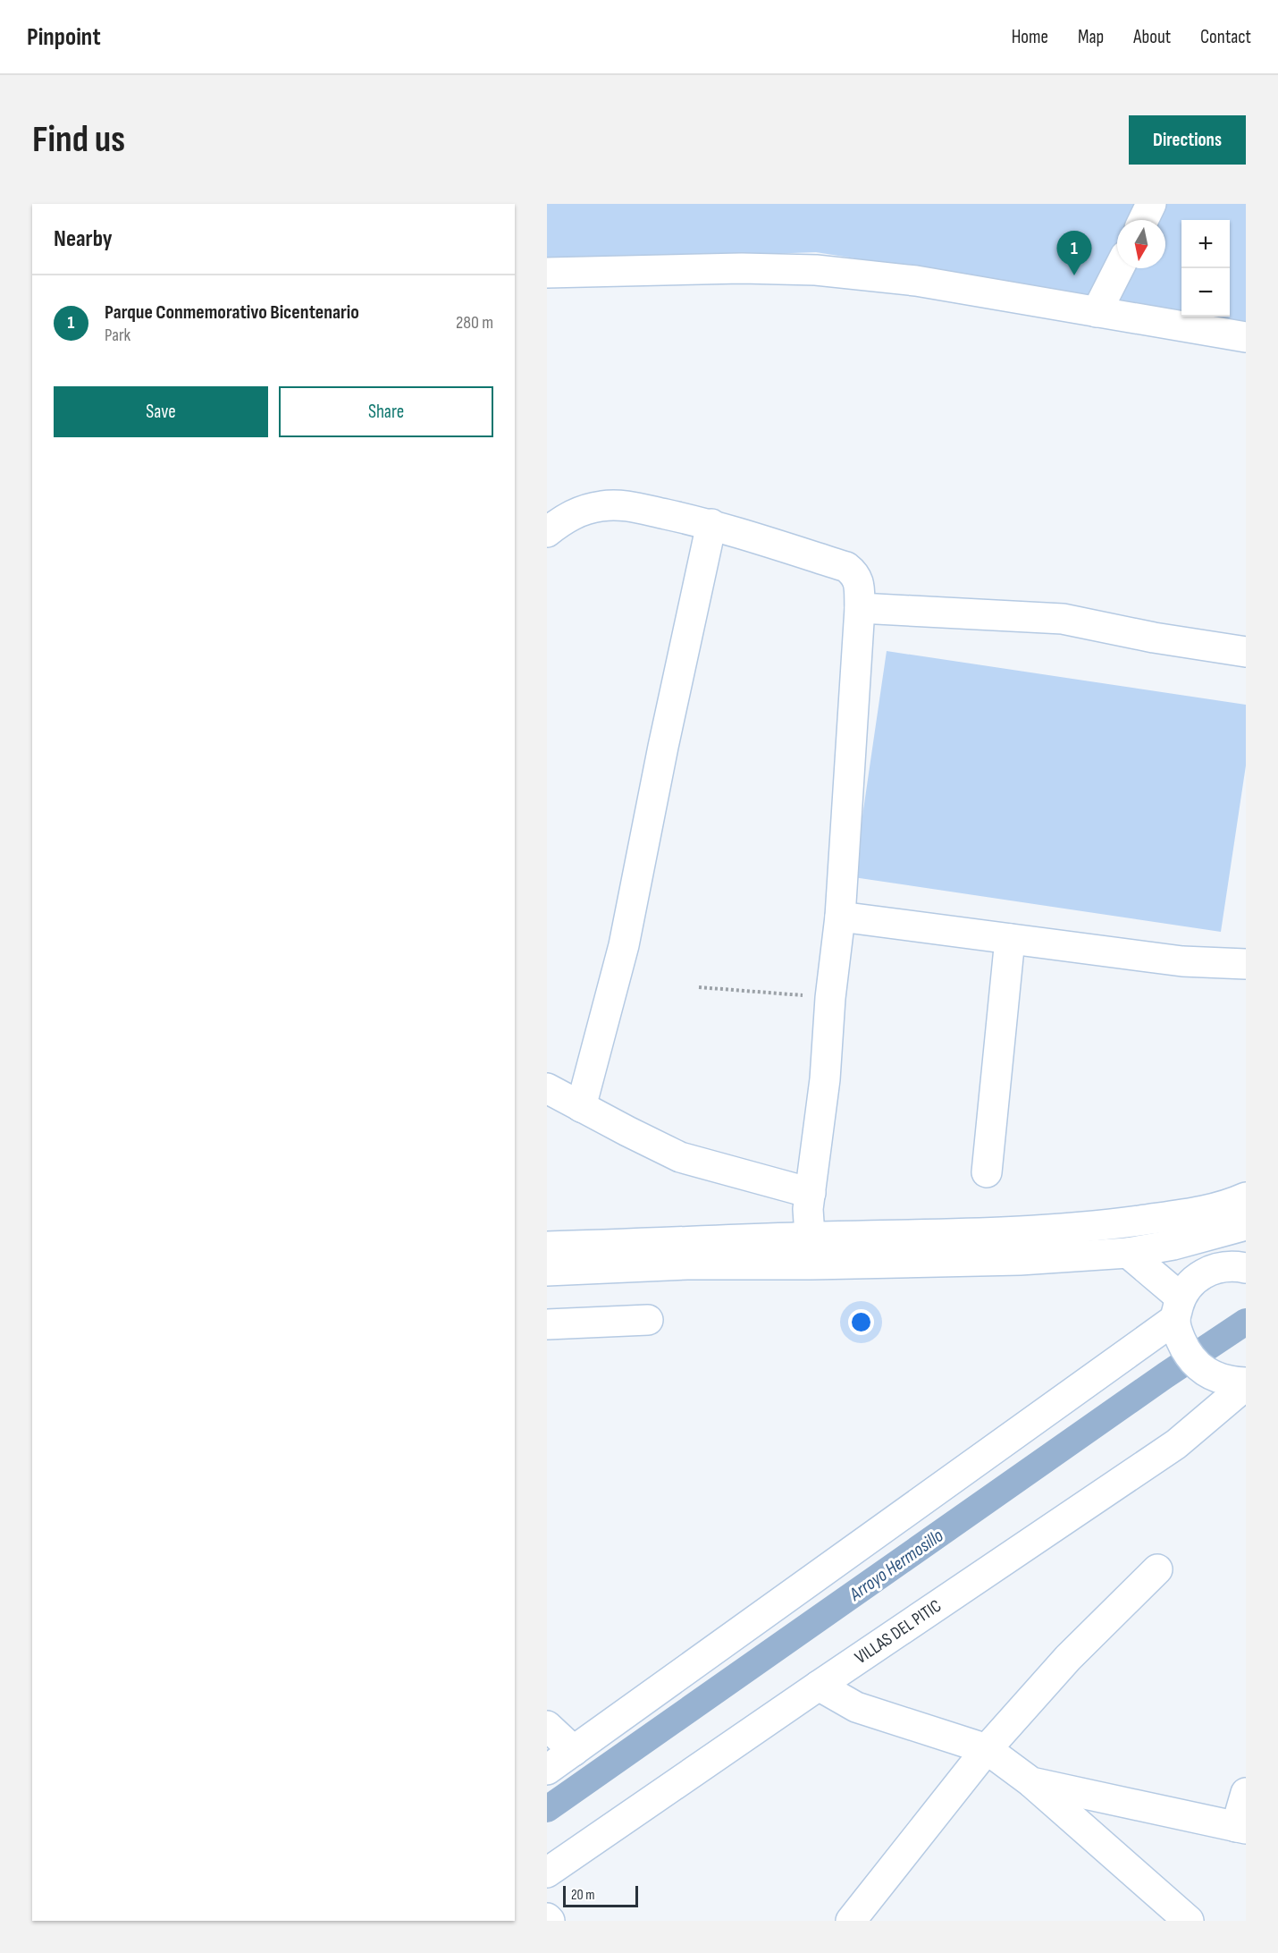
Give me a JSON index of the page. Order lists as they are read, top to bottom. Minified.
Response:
{"streets":{"street":["VILLAS DEL PITIC"]},"water":["Arroyo Hermosillo"],"scale_bar":"20 m","north":"bottom","page":{"header":"Pinpoint","nav":["Home","Map","About","Contact"],"buttons":["Directions",["Save","Share"]],"title":"Find us","heading":"Nearby","map_buttons":["+","−"],"pins":"1","list":[{"mark":"1","name":"Parque Conmemorativo Bicentenario","note":"Park","value":"280 m"}],"scale":"20 m"}}
